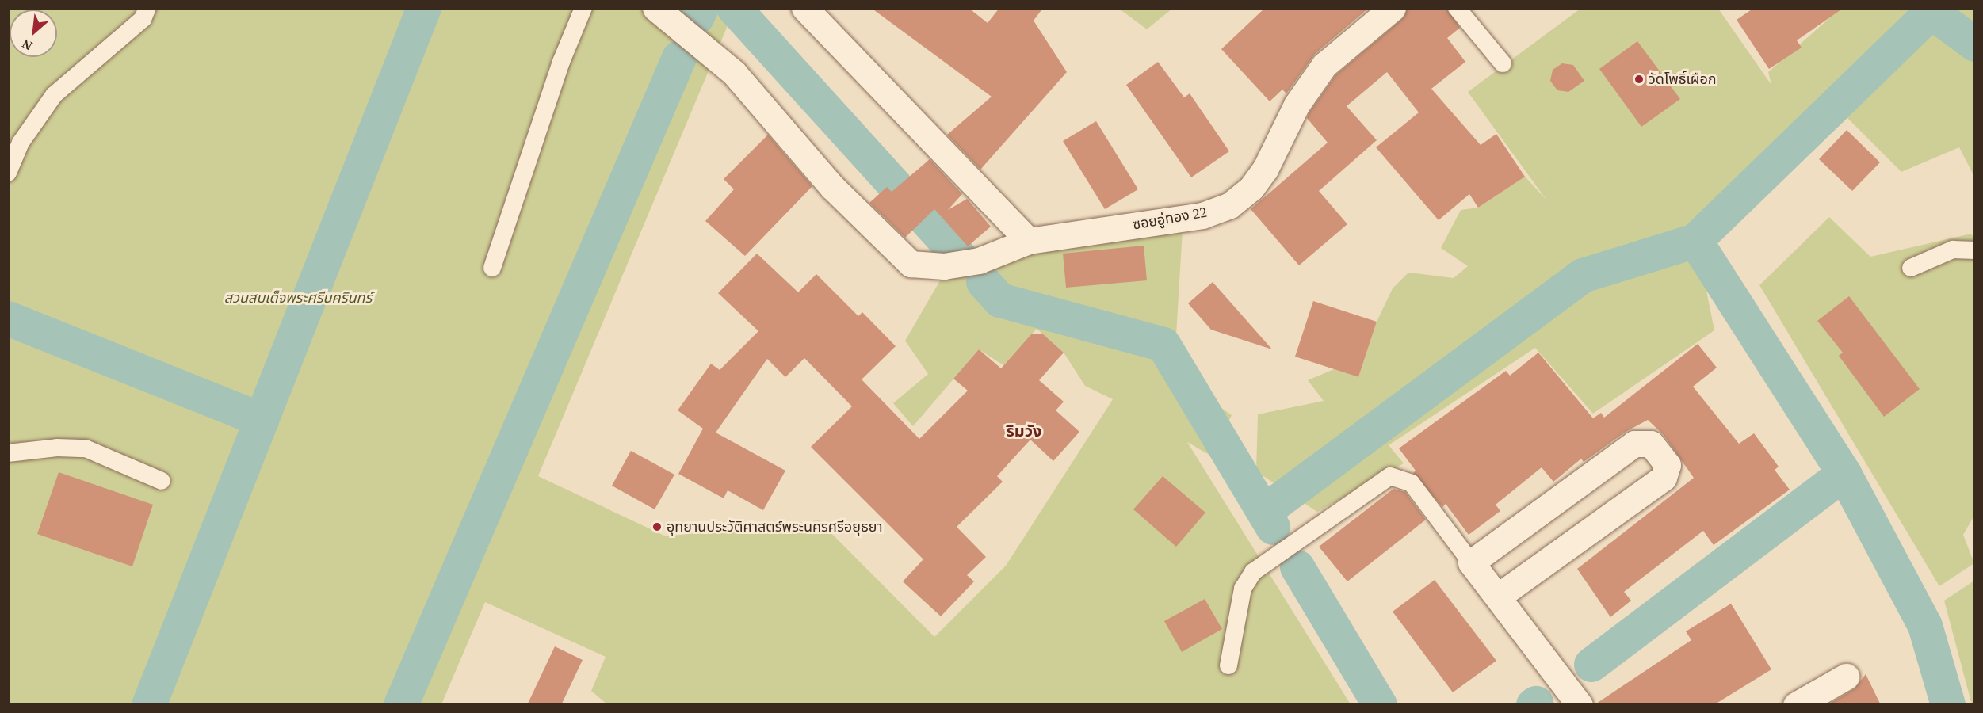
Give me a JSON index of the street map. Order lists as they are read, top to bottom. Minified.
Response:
{"streets":{"street":["ซอยอู่ทอง 22"]},"districts":["ริมวัง"],"parks":["สวนสมเด็จพระศรีนครินทร์"],"places":["วัดโพธิ์เผือก","อุทยานประวัติศาสตร์พระนครศรีอยุธยา"],"north":"bottom left"}
